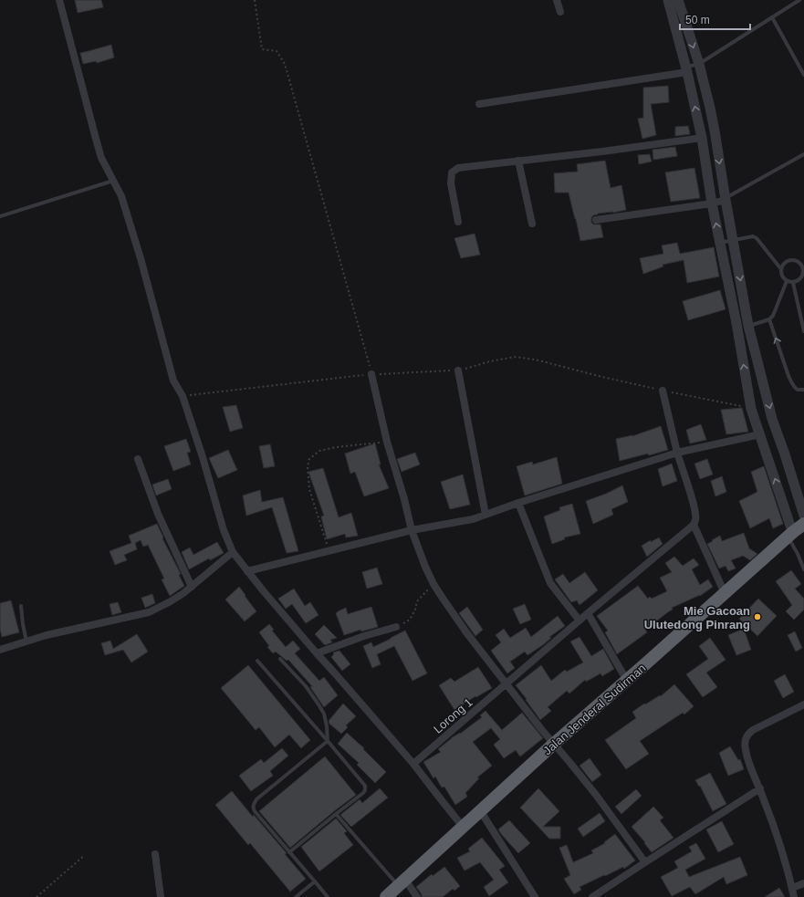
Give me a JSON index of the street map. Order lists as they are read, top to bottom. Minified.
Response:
{"streets":{"highway":["Jalan Jenderal Sudirman"],"street":["Lorong 1"]},"places":["Mie Gacoan Ulutedong Pinrang"],"scale_bar":"50 m"}
